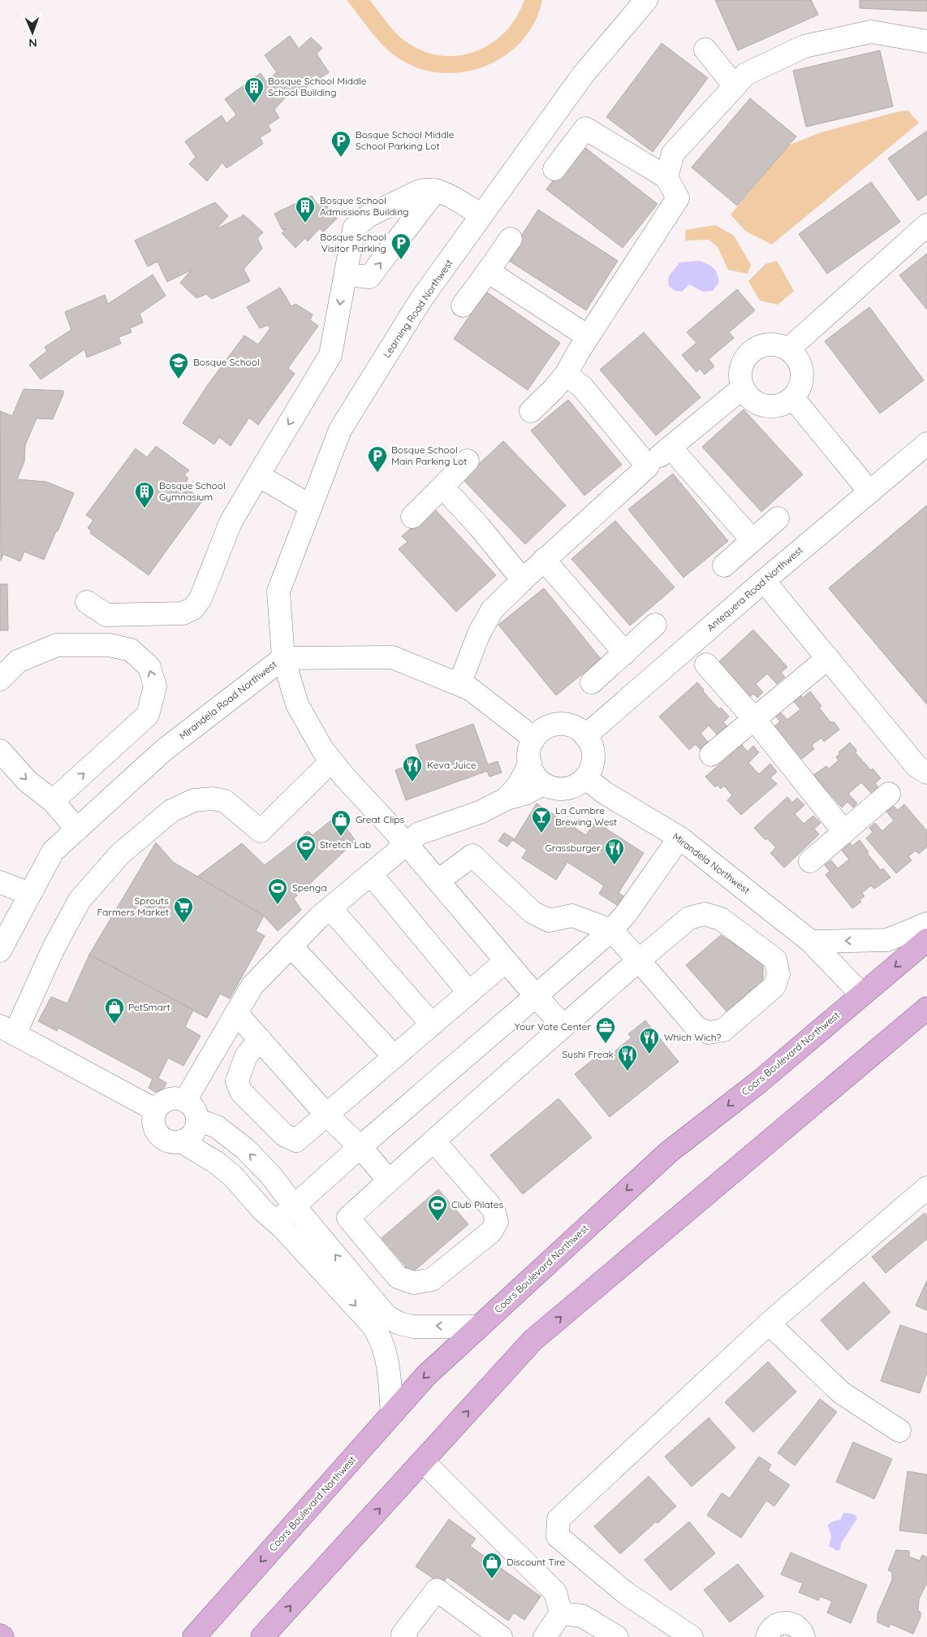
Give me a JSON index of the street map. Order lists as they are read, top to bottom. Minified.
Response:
{"streets":{"main road":["Coors Boulevard Northwest"],"street":["Learning Road Northwest","Antequera Road Northwest","Mirandela Road Northwest","Mirandela Northwest"]},"crossings":[["Learning Road Northwest","Mirandela Road Northwest"],["Antequera Road Northwest","Mirandela Road Northwest"],["Antequera Road Northwest","Mirandela Northwest"],["Mirandela Road Northwest","Mirandela Northwest"],["Mirandela Northwest","Coors Boulevard Northwest"]],"places":{"building":["Bosque School Middle School Building","Bosque School Admissions Building","Bosque School Gymnasium"],"parking":["Bosque School Middle School Parking Lot","Bosque School Visitor Parking","Bosque School Main Parking Lot"],"school or university":["Bosque School"],"restaurant":["Keva Juice","Grassburger","Which Wich?","Sushi Freak"],"bar":["La Cumbre Brewing West"],"shop":["Great Clips","PetSmart","Discount Tire"],"sports":["Stretch Lab","Spenga","Club Pilates"],"supermarket":["Sprouts Farmers Market"],"office":["Your Vote Center"]},"north":"bottom"}
